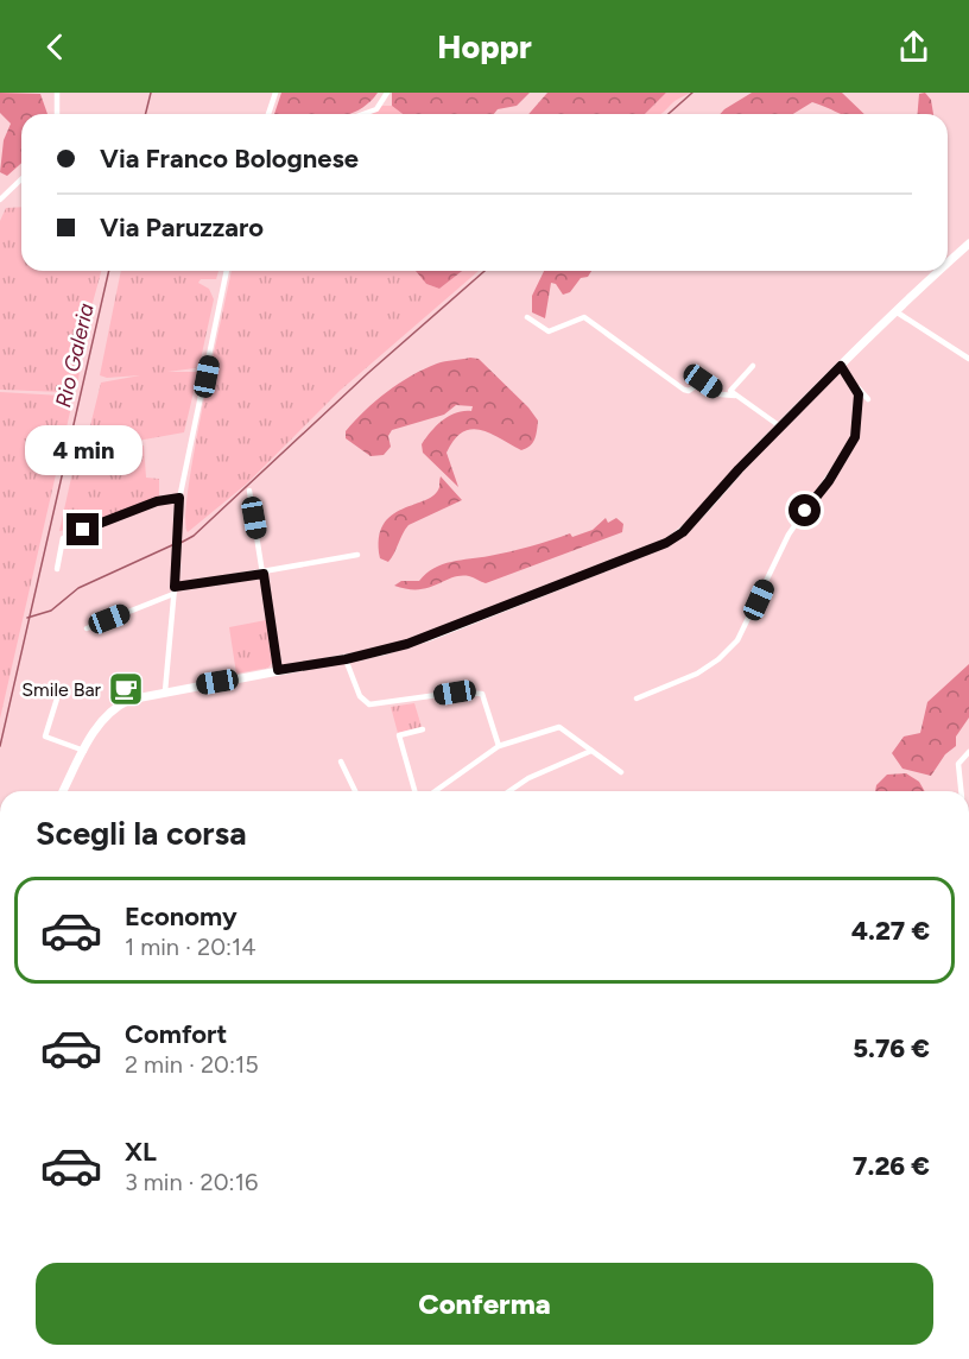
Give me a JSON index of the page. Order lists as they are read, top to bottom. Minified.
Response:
{"water":["Rio Galeria"],"places":{"cafe":["Smile Bar"]},"page":{"header":"Hoppr","banner":["Via Franco Bolognese","Via Paruzzaro"],"bubble":"4 min","heading":"Scegli la corsa","list":[{"name":"Economy","note":"1 min · 20:14","value":"4.27 €"},{"name":"Comfort","note":"2 min · 20:15","value":"5.76 €"},{"name":"XL","note":"3 min · 20:16","value":"7.26 €"}],"buttons":"Conferma"}}
